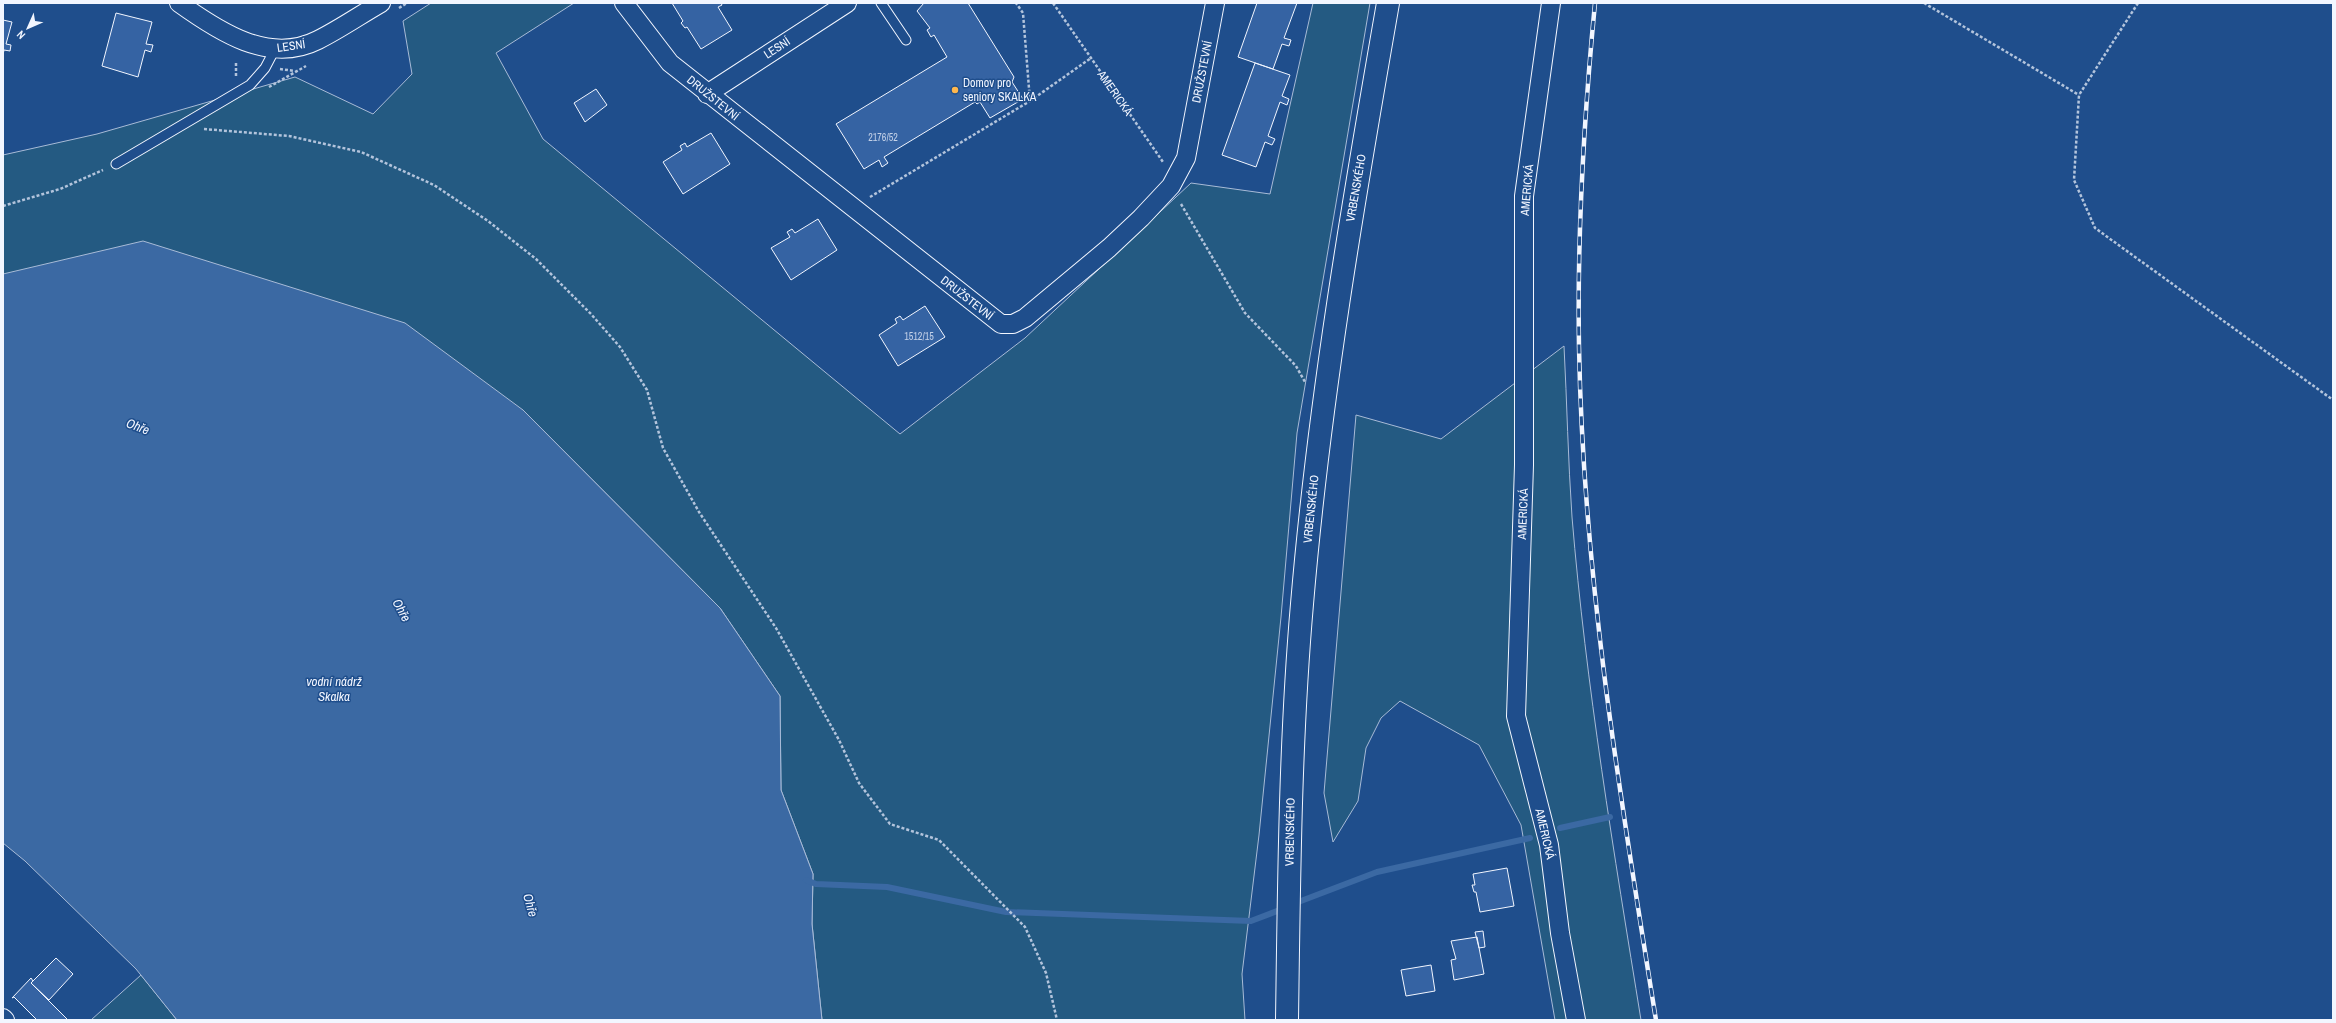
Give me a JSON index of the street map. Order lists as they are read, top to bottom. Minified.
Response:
{"streets":{"main road":["VRBENSKÉHO"],"street":["LESNÍ","DRUŽSTEVNÍ","AMERICKÁ"]},"crossings":[["LESNÍ","DRUŽSTEVNÍ"],["DRUŽSTEVNÍ","AMERICKÁ"],["AMERICKÁ","VRBENSKÉHO"]],"water":["Ohře","vodní nádrž Skalka"],"places":["Domov pro seniory SKALKA"],"house_numbers":["2176/52","1512/15"],"north":"bottom left"}
